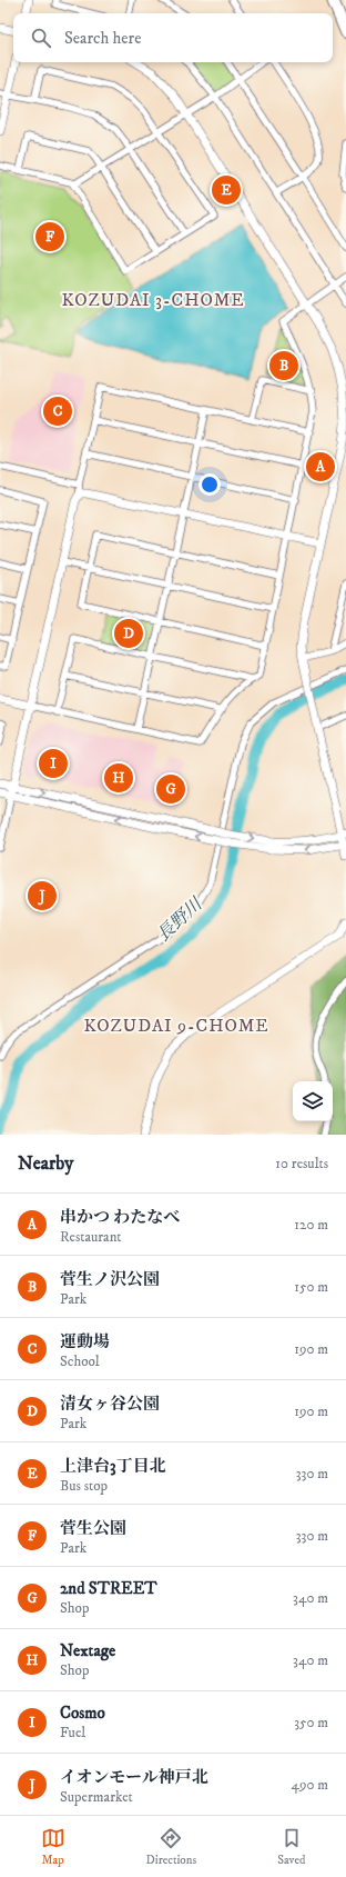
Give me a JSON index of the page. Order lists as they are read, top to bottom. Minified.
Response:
{"districts":["KOZUDAI 3-CHOME","KOZUDAI 9-CHOME"],"water":["長野川"],"page":{"search":"Search here","pins":["E","F","B","C","A","D","I","H","G","J"],"heading":["Nearby","10 results"],"list":[{"mark":"A","name":"串かつ わたなべ","note":"Restaurant","value":"120 m"},{"mark":"B","name":"菅生ノ沢公園","note":"Park","value":"150 m"},{"mark":"C","name":"運動場","note":"School","value":"190 m"},{"mark":"D","name":"清女ヶ谷公園","note":"Park","value":"190 m"},{"mark":"E","name":"上津台3丁目北","note":"Bus stop","value":"330 m"},{"mark":"F","name":"菅生公園","note":"Park","value":"330 m"},{"mark":"G","name":"2nd STREET","note":"Shop","value":"340 m"},{"mark":"H","name":"Nextage","note":"Shop","value":"340 m"},{"mark":"I","name":"Cosmo","note":"Fuel","value":"350 m"},{"mark":"J","name":"イオンモール神戸北","note":"Supermarket","value":"490 m"}],"nav":["Map","Directions","Saved"]}}
